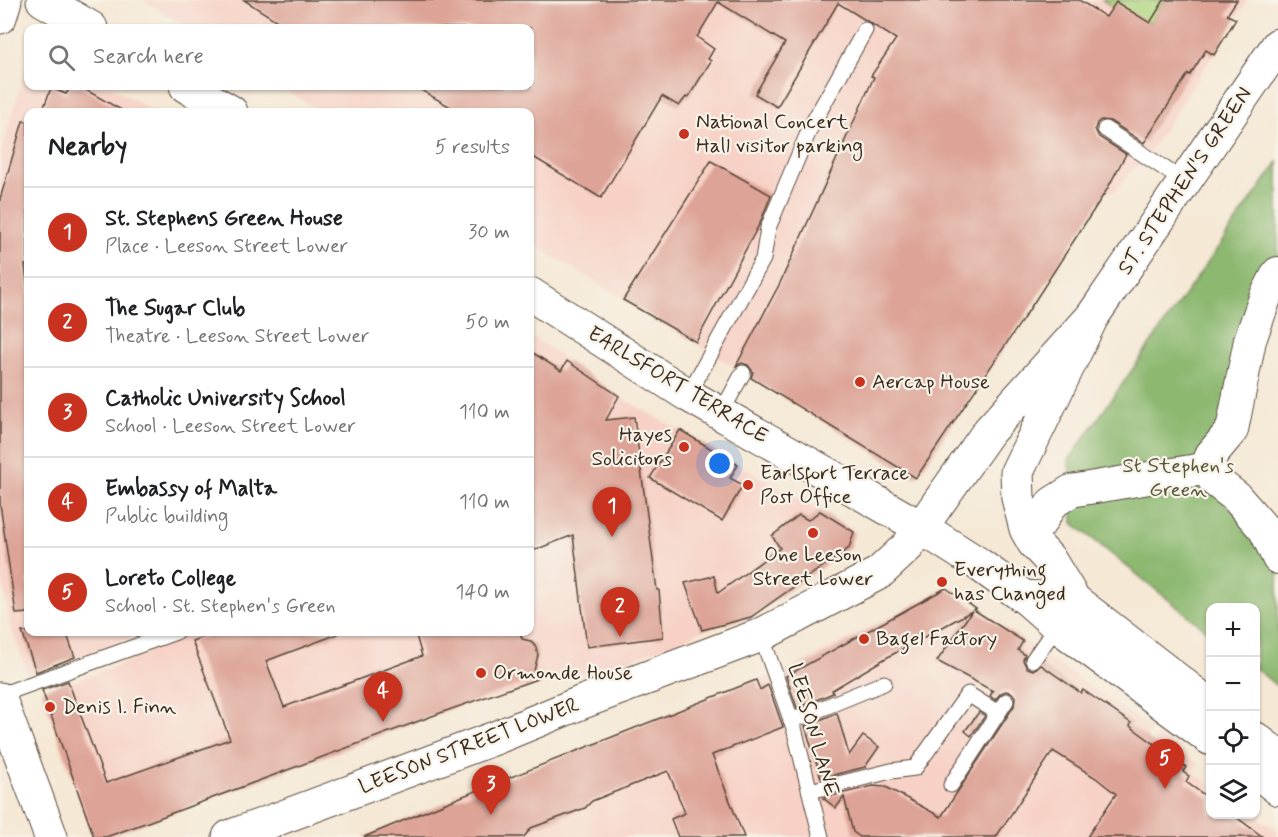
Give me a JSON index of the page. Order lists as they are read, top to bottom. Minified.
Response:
{"streets":{"main road":["ST. STEPHEN'S GREEN","EARLSFORT TERRACE","LEESON STREET LOWER"],"lane":["LEESON LANE"]},"crossings":[["ST. STEPHEN'S GREEN","EARLSFORT TERRACE"],["ST. STEPHEN'S GREEN","LEESON STREET LOWER"],["EARLSFORT TERRACE","LEESON STREET LOWER"],["LEESON LANE","LEESON STREET LOWER"]],"parks":["St Stephen's Green"],"places":["National Concert Hall visitor parking","Aercap House","Hayes Solicitors","Earlsfort Terrace Post Office","One Leeson Street Lower","Everything has Changed","Bagel Factory","Ormonde House","Denis I. Finn"],"page":{"search":"Search here","heading":["Nearby","5 results"],"list":[{"mark":"1","name":"St. Stephens Green House","note":"Place · Leeson Street Lower","value":"30 m"},{"mark":"2","name":"The Sugar Club","note":"Theatre · Leeson Street Lower","value":"50 m"},{"mark":"3","name":"Catholic University School","note":"School · Leeson Street Lower","value":"110 m"},{"mark":"4","name":"Embassy of Malta","note":"Public building","value":"110 m"},{"mark":"5","name":"Loreto College","note":"School · St. Stephen's Green","value":"140 m"}],"pins":["1","2","4","5","3"],"map_buttons":["+","−"]}}
